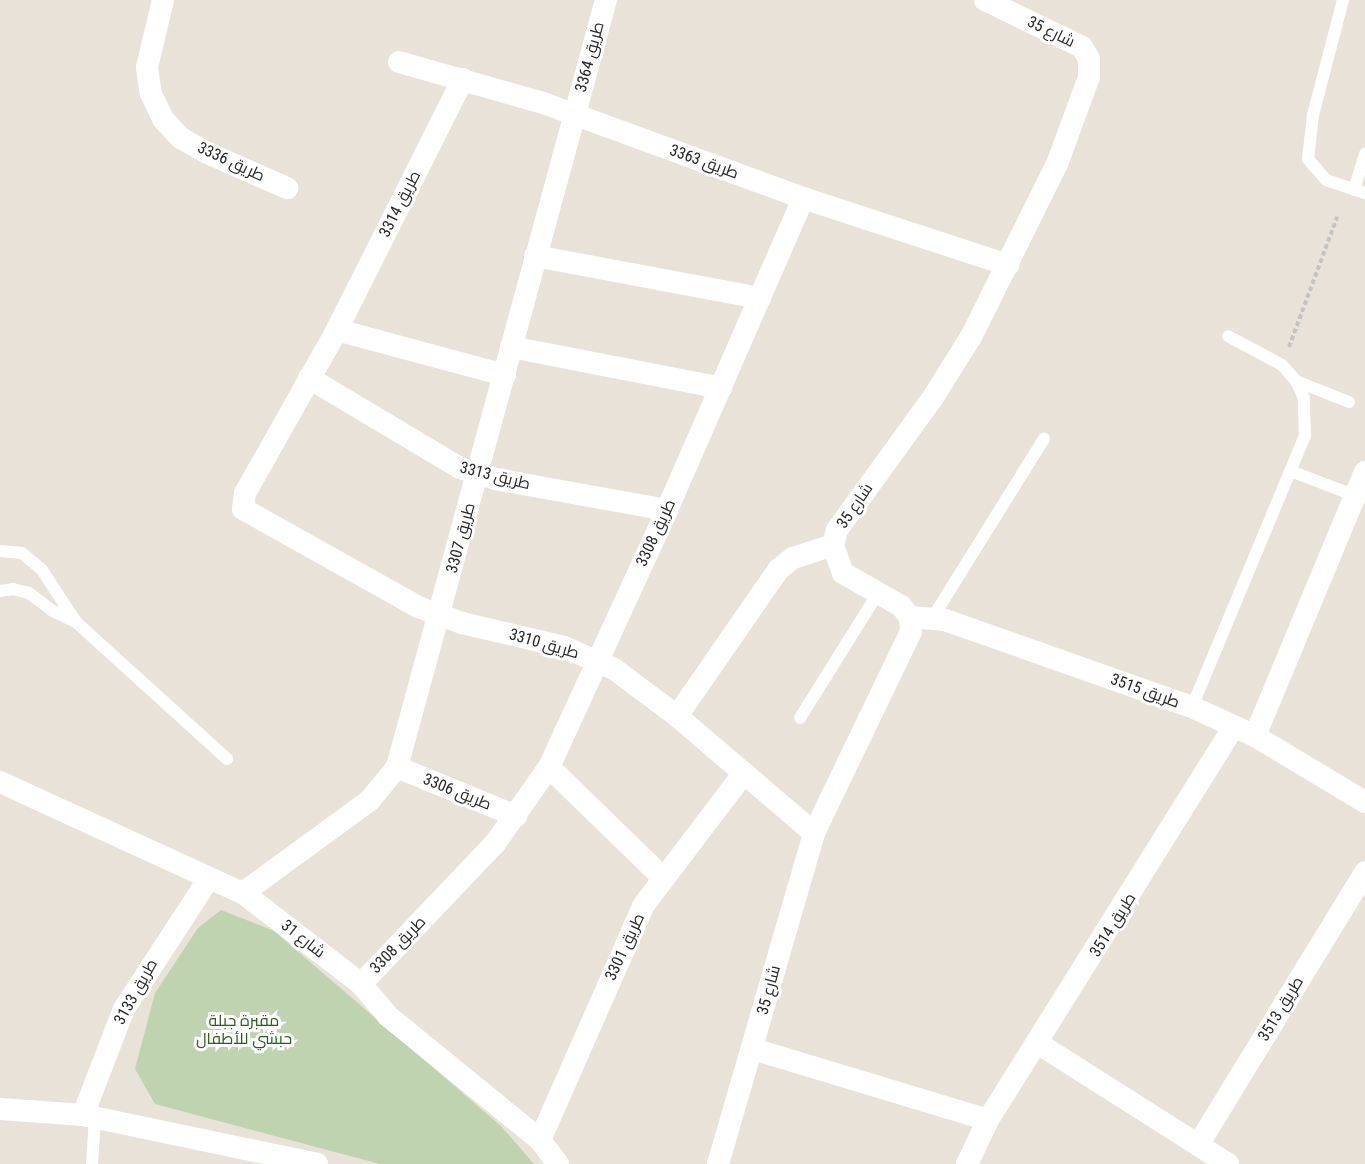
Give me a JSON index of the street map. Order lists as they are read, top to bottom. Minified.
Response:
{"streets":{"street":["شارع 35","طريق 3364","طريق 3336","طريق 3363","طريق 3314","طريق 3313","طريق 3308","طريق 3307","طريق 3310","طريق 3515","طريق 3306","طريق 3514","شارع 31","طريق 3301","طريق 3133","طريق 3513"]},"crossings":[["شارع 35","طريق 3363"],["شارع 35","طريق 3310"],["شارع 35","طريق 3515"],["طريق 3364","طريق 3363"],["طريق 3364","طريق 3307"],["طريق 3363","طريق 3314"],["طريق 3363","طريق 3308"],["طريق 3363","طريق 3307"],["طريق 3314","طريق 3313"],["طريق 3314","طريق 3310"],["طريق 3313","طريق 3308"],["طريق 3313","طريق 3307"],["طريق 3308","طريق 3310"],["طريق 3308","طريق 3306"],["طريق 3308","شارع 31"],["طريق 3307","طريق 3310"],["طريق 3307","طريق 3306"],["طريق 3307","شارع 31"],["طريق 3310","طريق 3301"],["طريق 3515","طريق 3514"],["شارع 31","طريق 3301"],["شارع 31","طريق 3133"]],"parks":["مقبرة جبلة حبشي للأطفال"]}
